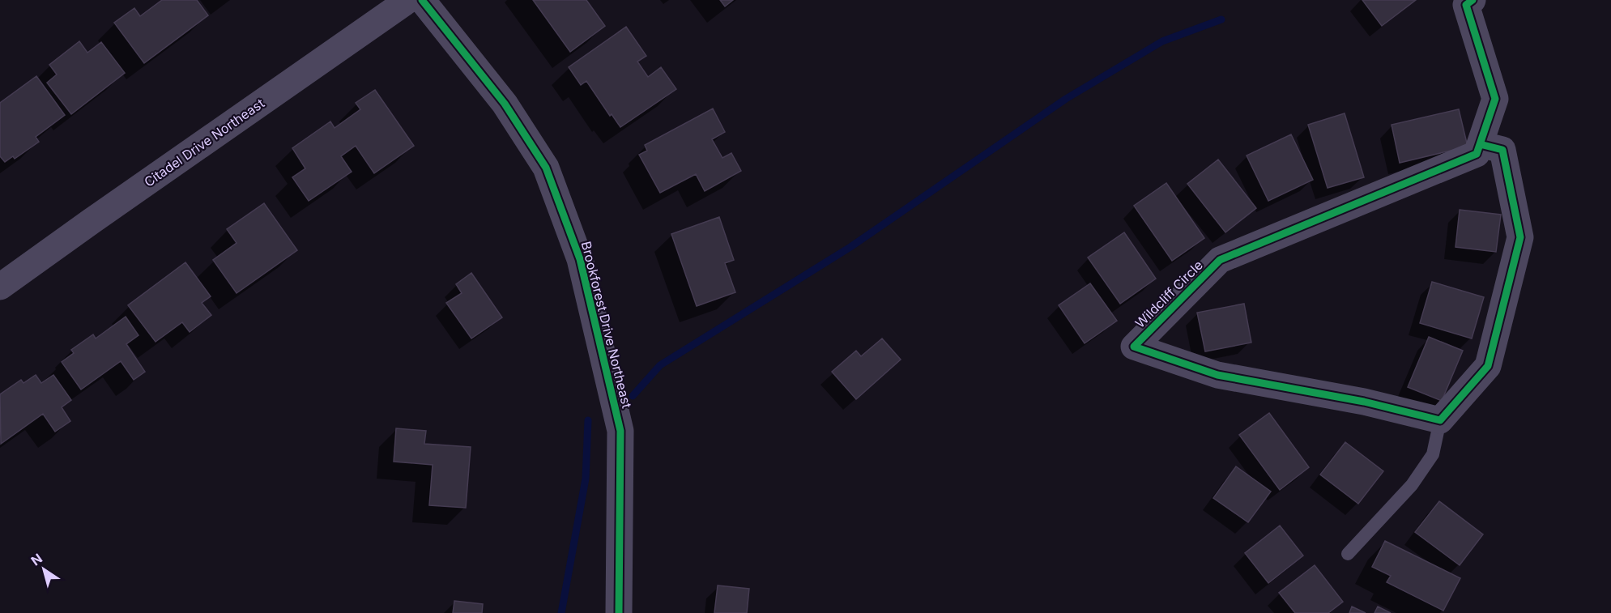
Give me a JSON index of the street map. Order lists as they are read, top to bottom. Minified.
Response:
{"streets":{"street":["Citadel Drive Northeast","Wildcliff Circle","Brookforest Drive Northeast"]},"north":"top left"}
